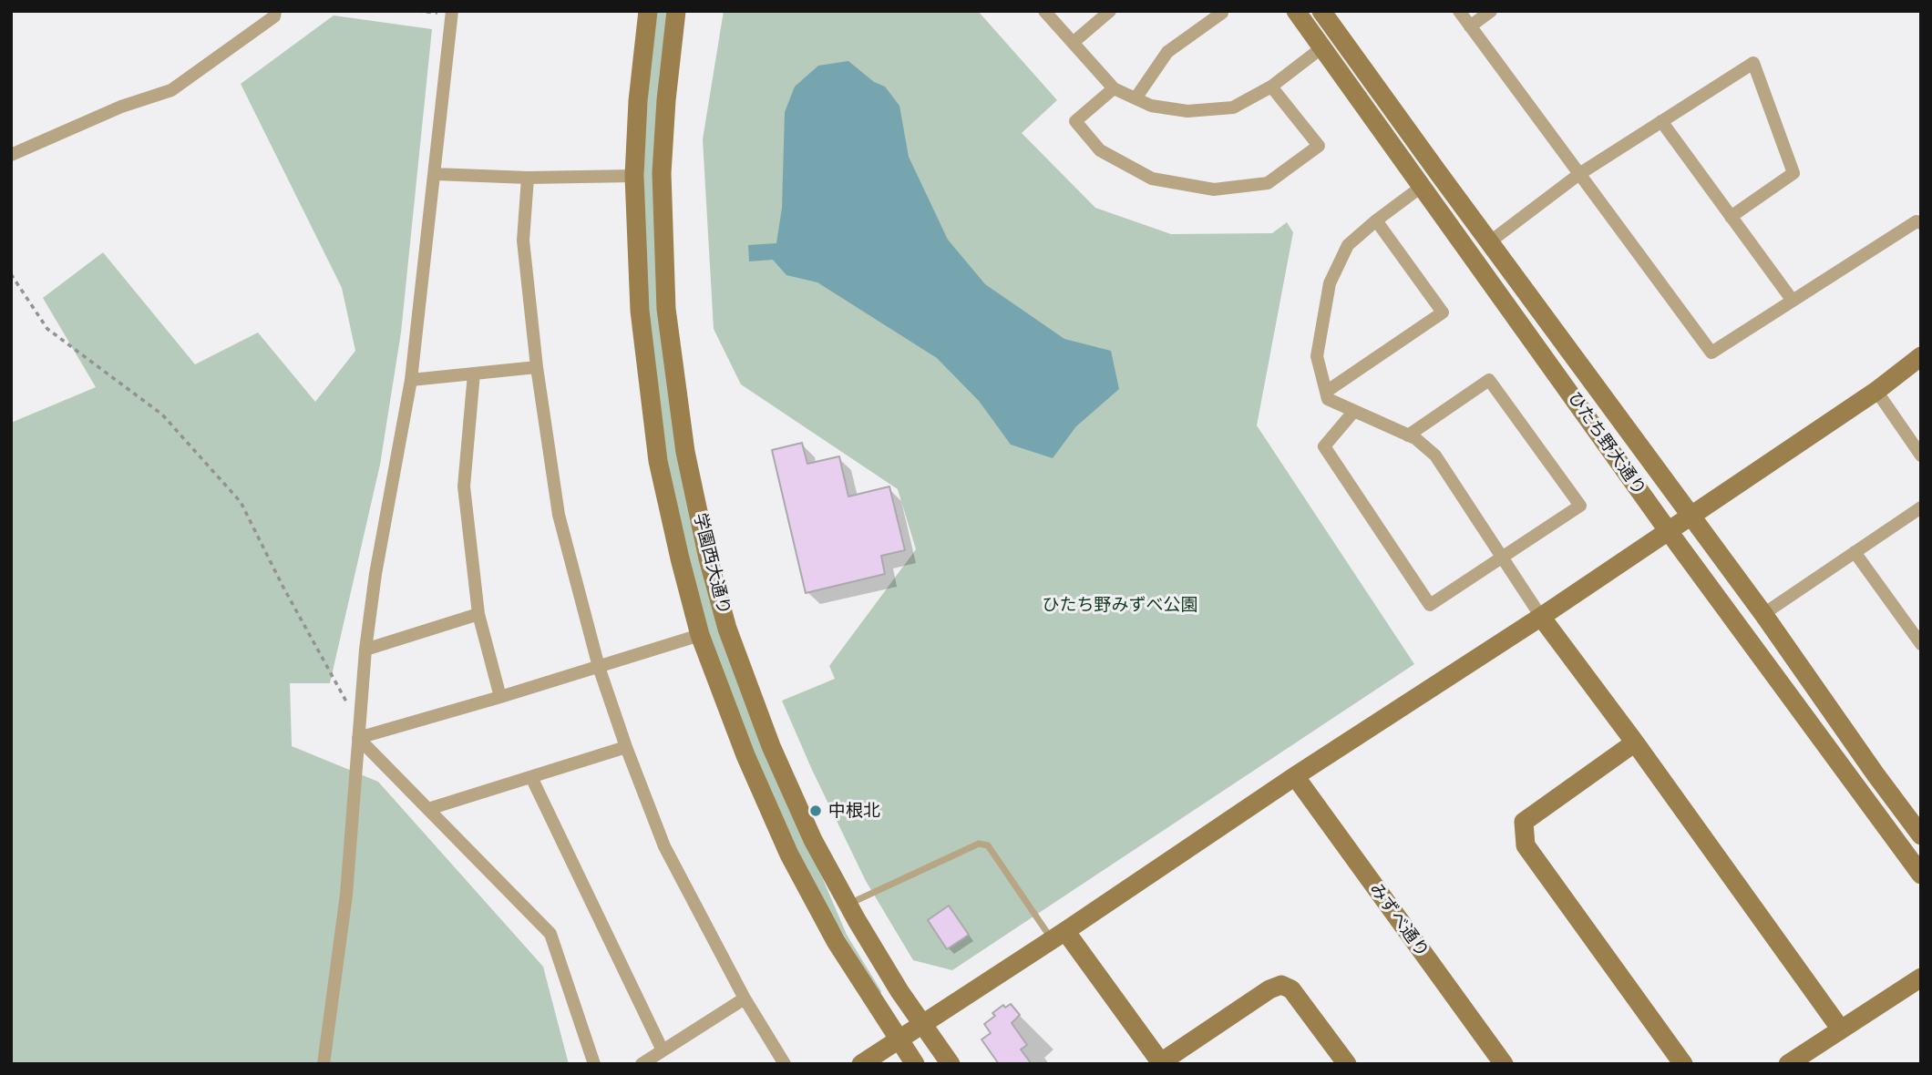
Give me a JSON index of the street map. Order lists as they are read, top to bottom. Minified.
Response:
{"streets":{"street":["ひたち野大通り","学園西大通り","みずべ通り"]},"parks":["ひたち野みずべ公園"],"places":["中根北"]}
